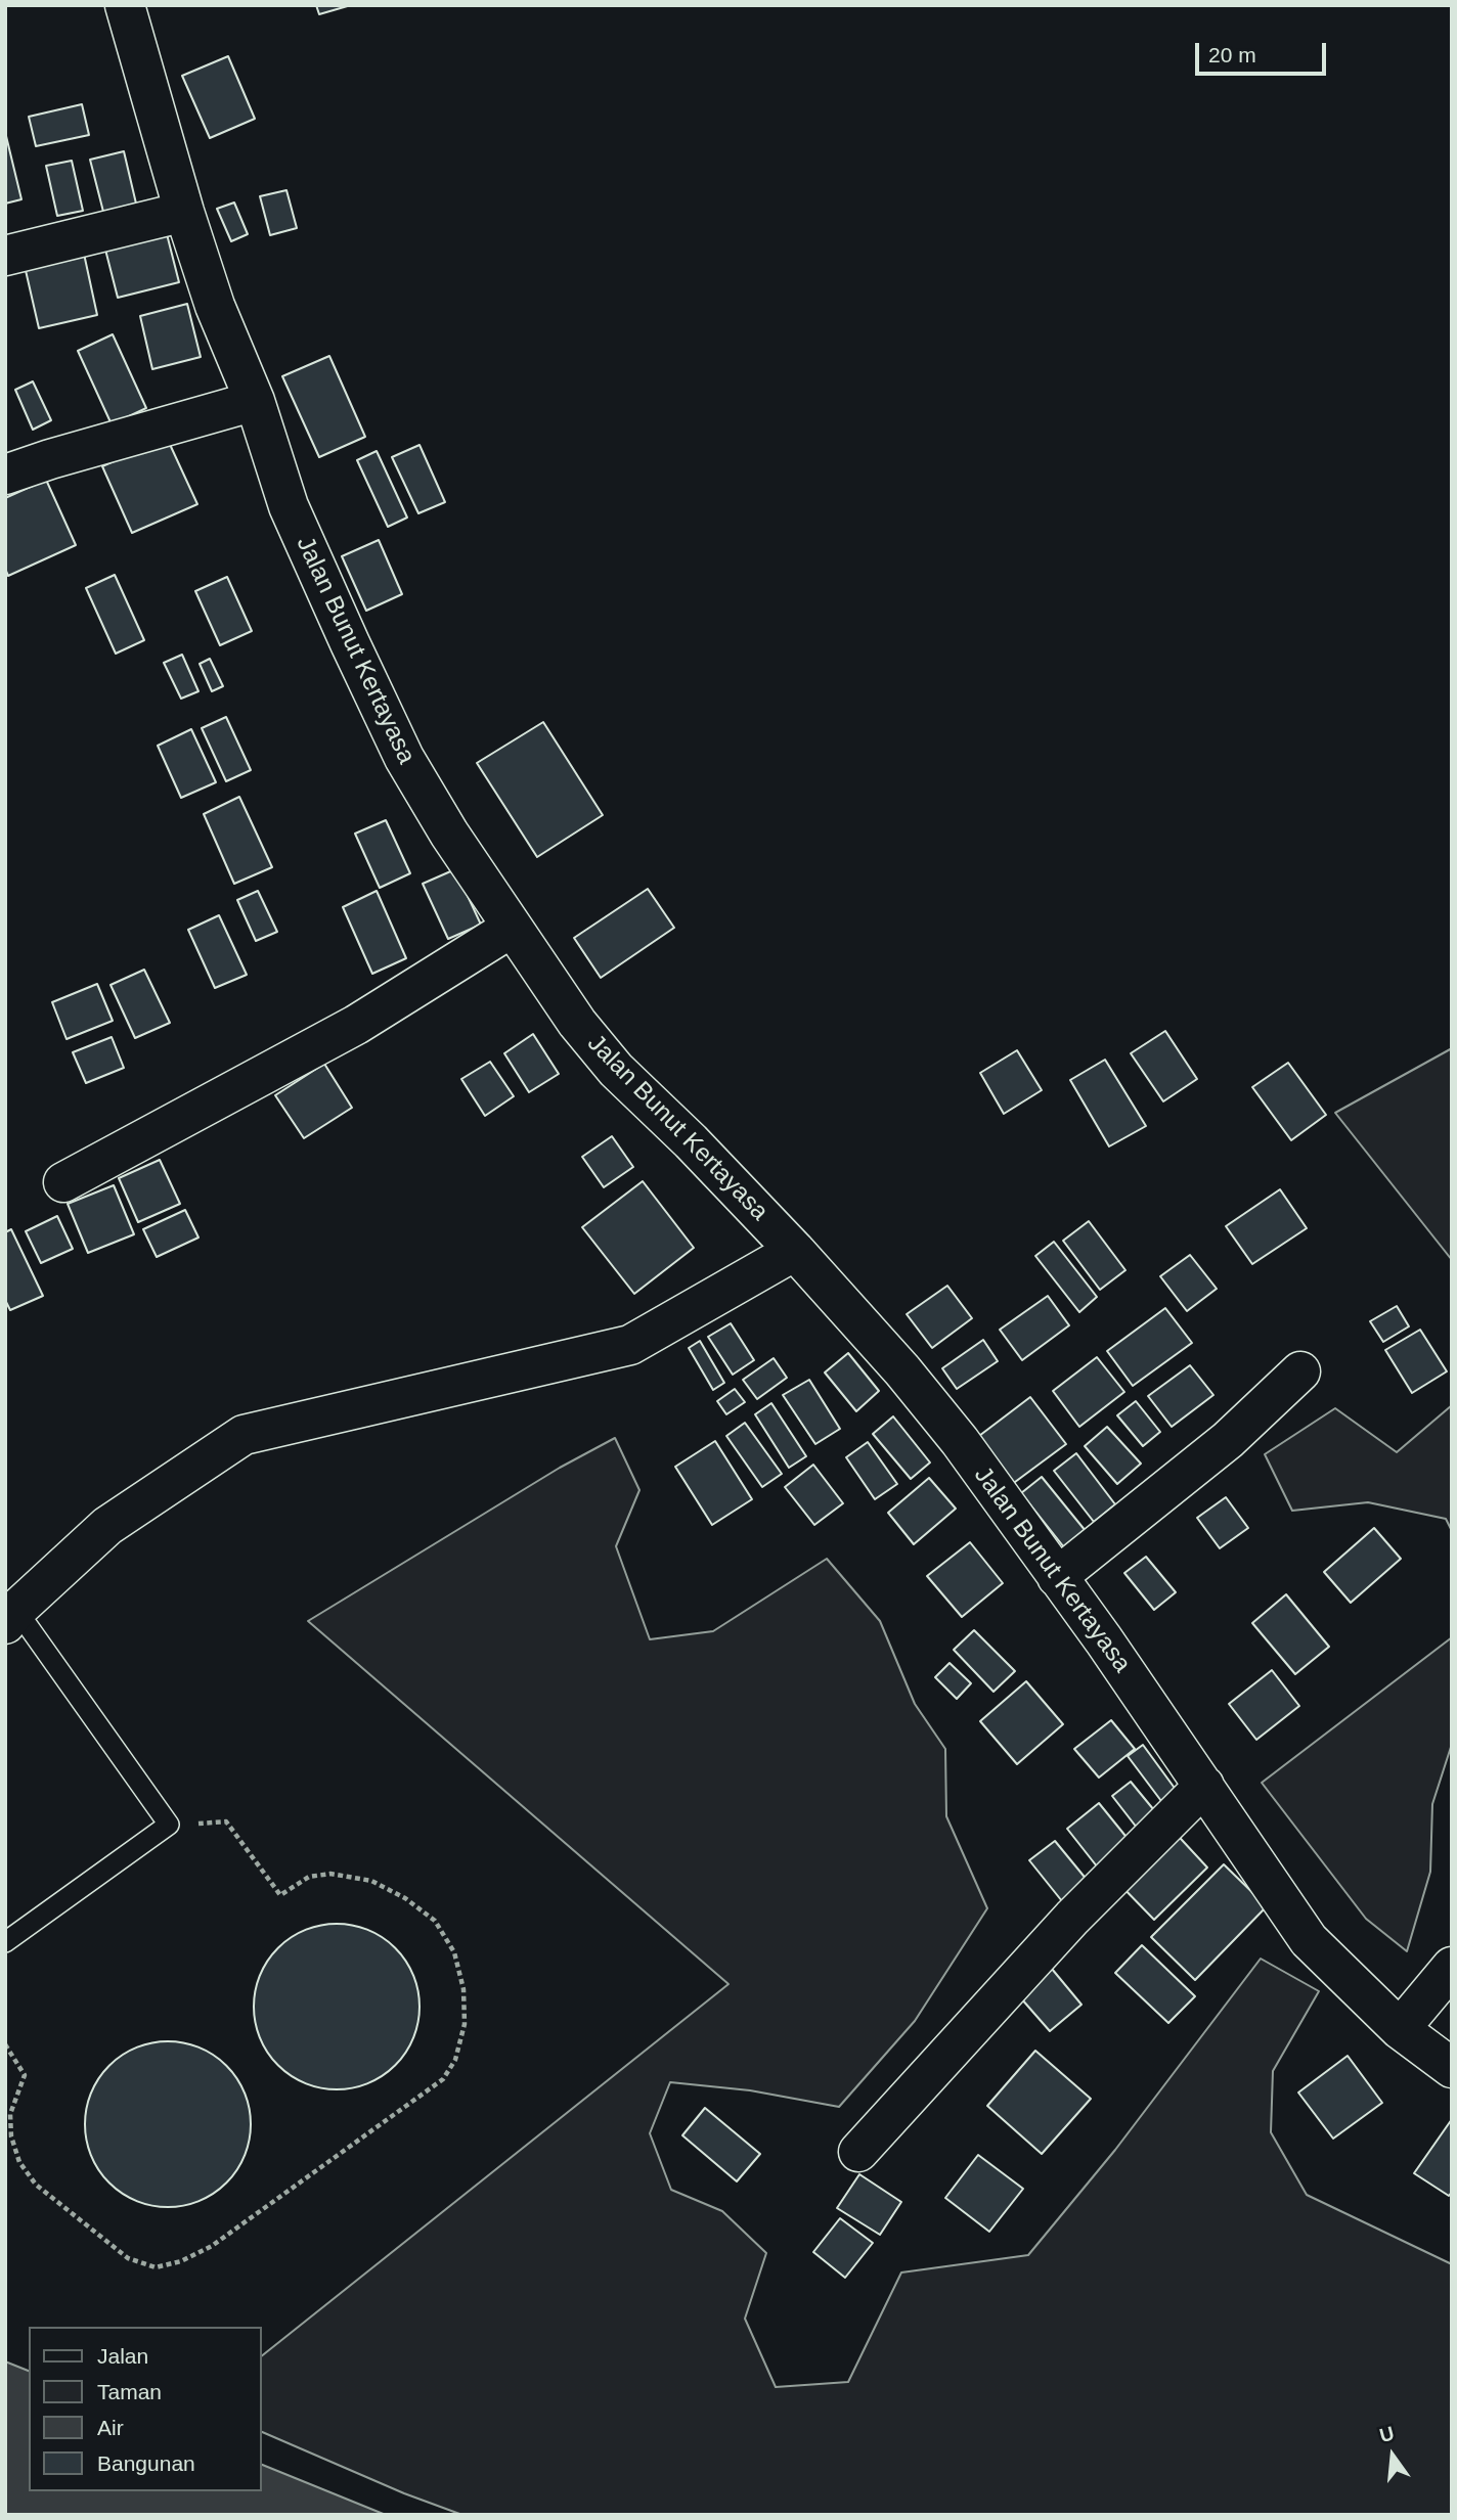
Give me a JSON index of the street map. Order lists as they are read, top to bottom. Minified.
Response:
{"streets":{"street":["Jalan Bunut Kertayasa"]},"legend":["Jalan","Taman","Air","Bangunan"],"scale_bar":"20 m","north":"top"}
